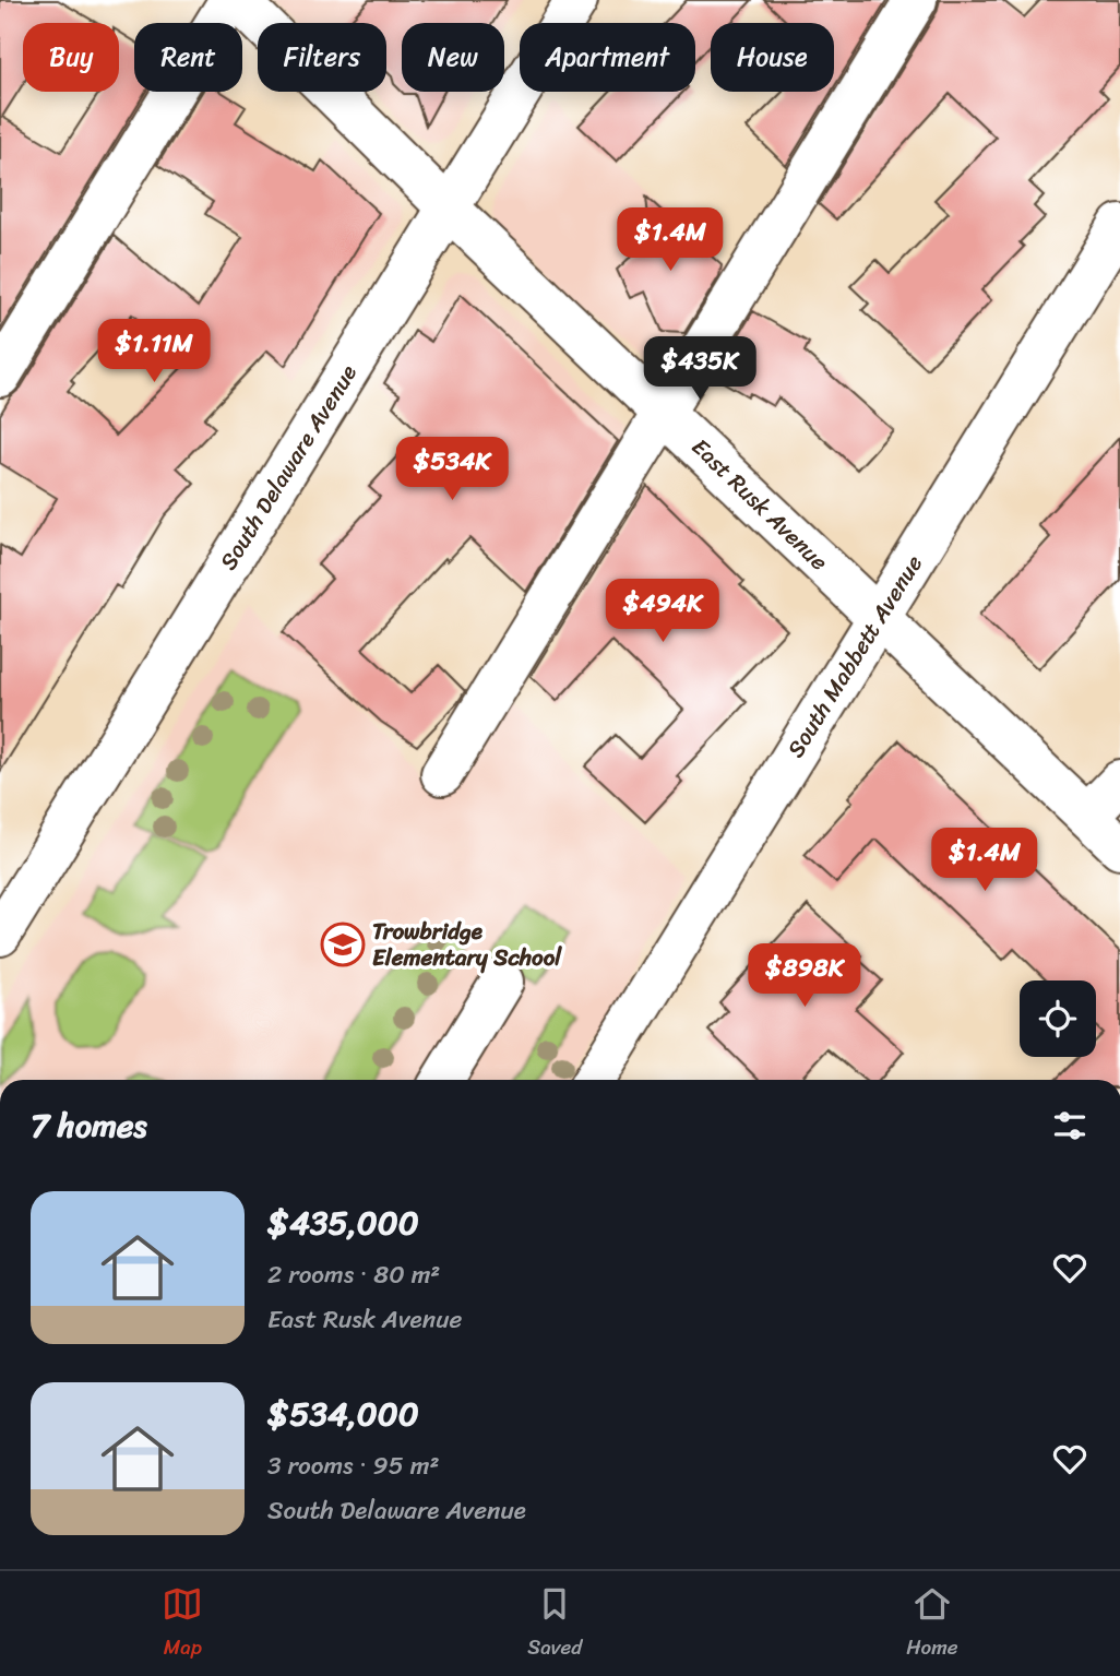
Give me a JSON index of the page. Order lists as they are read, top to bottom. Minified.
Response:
{"streets":{"street":["South Delaware Avenue","East Rusk Avenue","South Mabbett Avenue"]},"crossings":[["South Delaware Avenue","East Rusk Avenue"],["East Rusk Avenue","South Mabbett Avenue"]],"places":{"school or university":["Trowbridge Elementary School"]},"page":{"chip":["Buy","Rent","Filters","New","Apartment","House"],"price":["$1.4M","$1.11M","$435K","$534K","$494K","$1.4M","$898K"],"heading":"7 homes","list":[{"name":"$435,000","note":"2 rooms · 80 m² · East Rusk Avenue"},{"name":"$534,000","note":"3 rooms · 95 m² · South Delaware Avenue"}],"tabs":["Map","Saved","Home"]}}
